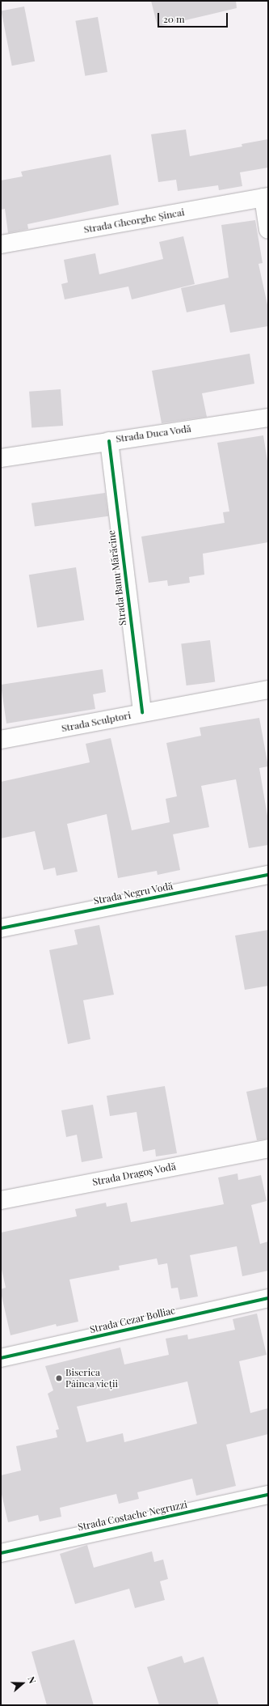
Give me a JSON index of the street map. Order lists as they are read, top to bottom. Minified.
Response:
{"streets":{"street":["Strada Gheorghe Șincai","Strada Duca Vodă","Strada Banu Mărăcine","Strada Sculptori","Strada Negru Vodă","Strada Dragoș Vodă","Strada Cezar Bolliac","Strada Costache Negruzzi"]},"crossings":[["Strada Duca Vodă","Strada Banu Mărăcine"],["Strada Banu Mărăcine","Strada Sculptori"]],"places":["Biserica Pâinea vieții"],"scale_bar":"20 m","north":"right"}
